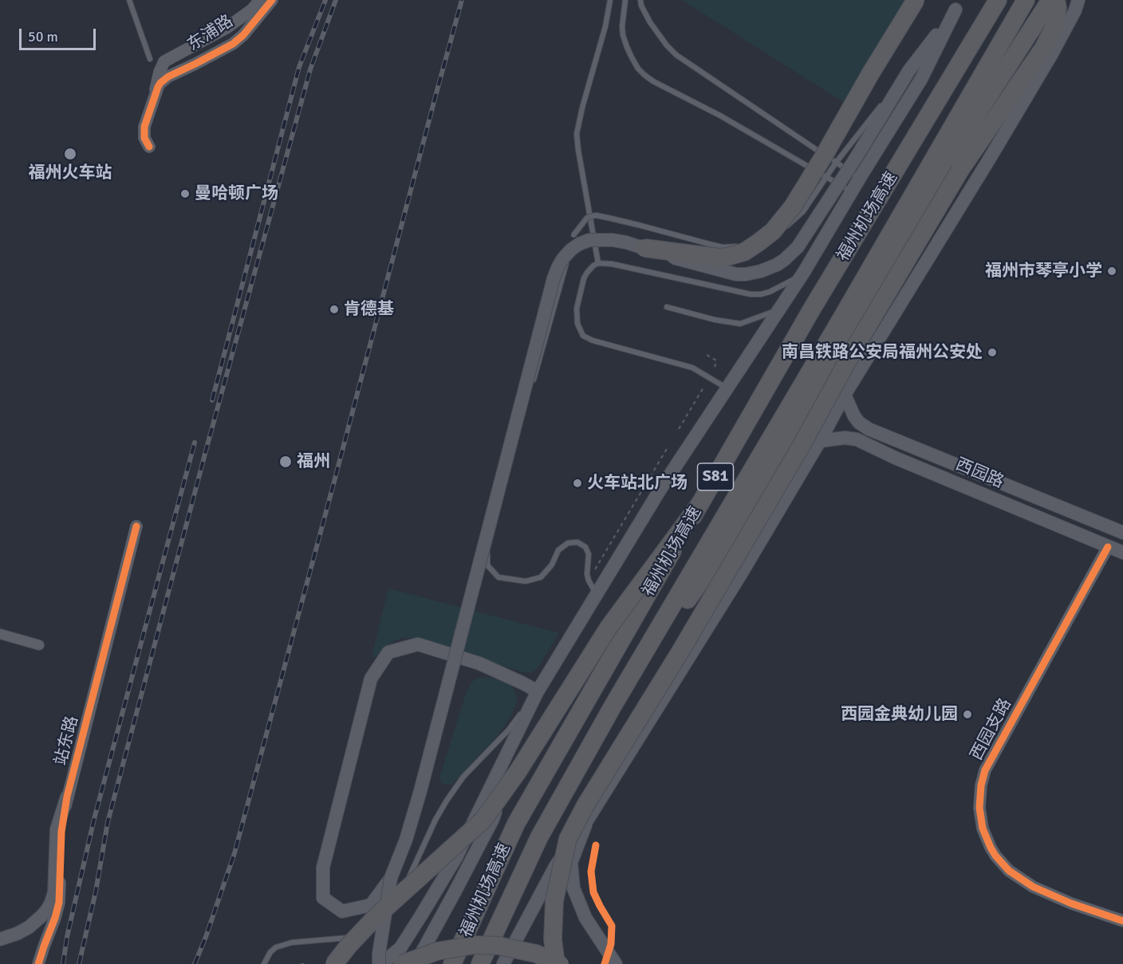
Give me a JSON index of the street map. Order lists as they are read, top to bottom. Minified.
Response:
{"streets":{"highway":["福州机场高速","S81"],"main road":["西园路"],"street":["东浦路","西园支路","站东路"]},"crossings":[["西园路","西园支路"]],"places":["福州火车站","曼哈顿广场","福州市琴亭小学","肯德基","南昌铁路公安局福州公安处","福州","火车站北广场","西园金典幼儿园"],"scale_bar":"50 m"}
